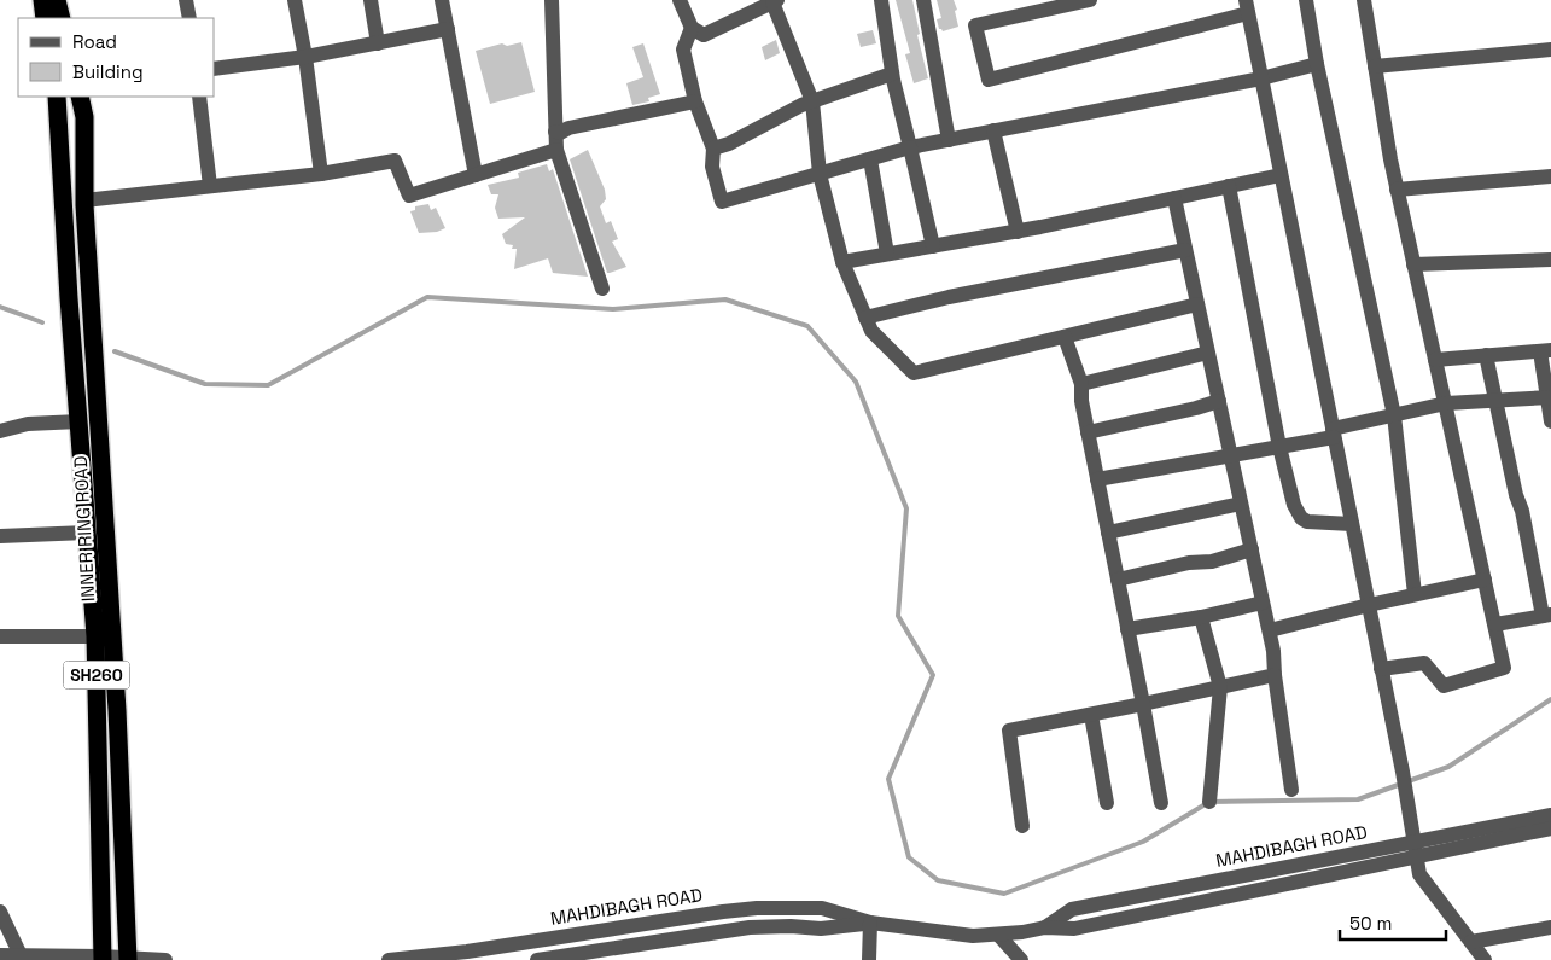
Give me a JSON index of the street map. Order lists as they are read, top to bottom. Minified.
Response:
{"streets":{"highway":["INNER RING ROAD","SH260"],"street":["MAHDIBAGH ROAD"]},"legend":["Road","Building"],"scale_bar":"50 m"}
